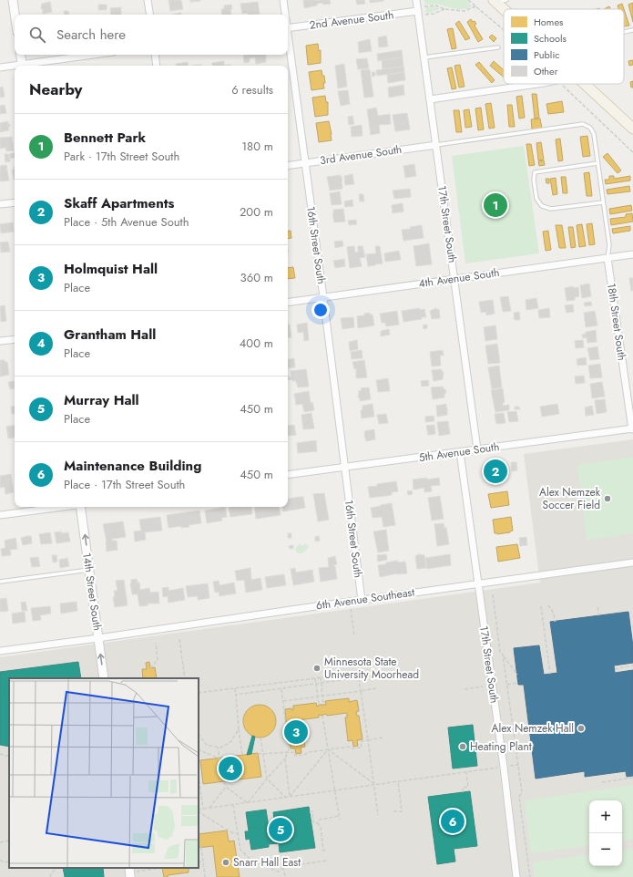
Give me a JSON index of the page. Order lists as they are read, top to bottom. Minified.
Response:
{"streets":{"street":["2nd Avenue South","3rd Avenue South","17th Street South","16th Street South","4th Avenue South","18th Street South","5th Avenue South","14th Street South","6th Avenue Southeast"]},"crossings":[["2nd Avenue South","17th Street South"],["3rd Avenue South","17th Street South"],["3rd Avenue South","16th Street South"],["17th Street South","4th Avenue South"],["17th Street South","5th Avenue South"],["17th Street South","6th Avenue Southeast"],["16th Street South","4th Avenue South"],["16th Street South","5th Avenue South"],["16th Street South","6th Avenue Southeast"],["4th Avenue South","18th Street South"],["18th Street South","5th Avenue South"],["14th Street South","6th Avenue Southeast"]],"one_way":["14th Street South"],"places":["Alex Nemzek Soccer Field","Minnesota State University Moorhead","Alex Nemzek Hall","Heating Plant","Snarr Hall East"],"legend":["Homes","Schools","Public","Other"],"page":{"search":"Search here","heading":["Nearby","6 results"],"list":[{"mark":"1","name":"Bennett Park","note":"Park · 17th Street South","value":"180 m"},{"mark":"2","name":"Skaff Apartments","note":"Place · 5th Avenue South","value":"200 m"},{"mark":"3","name":"Holmquist Hall","note":"Place","value":"360 m"},{"mark":"4","name":"Grantham Hall","note":"Place","value":"400 m"},{"mark":"5","name":"Murray Hall","note":"Place","value":"450 m"},{"mark":"6","name":"Maintenance Building","note":"Place · 17th Street South","value":"450 m"}],"pins":["1","2","3","4","6","5"],"map_buttons":["+","−"]}}
